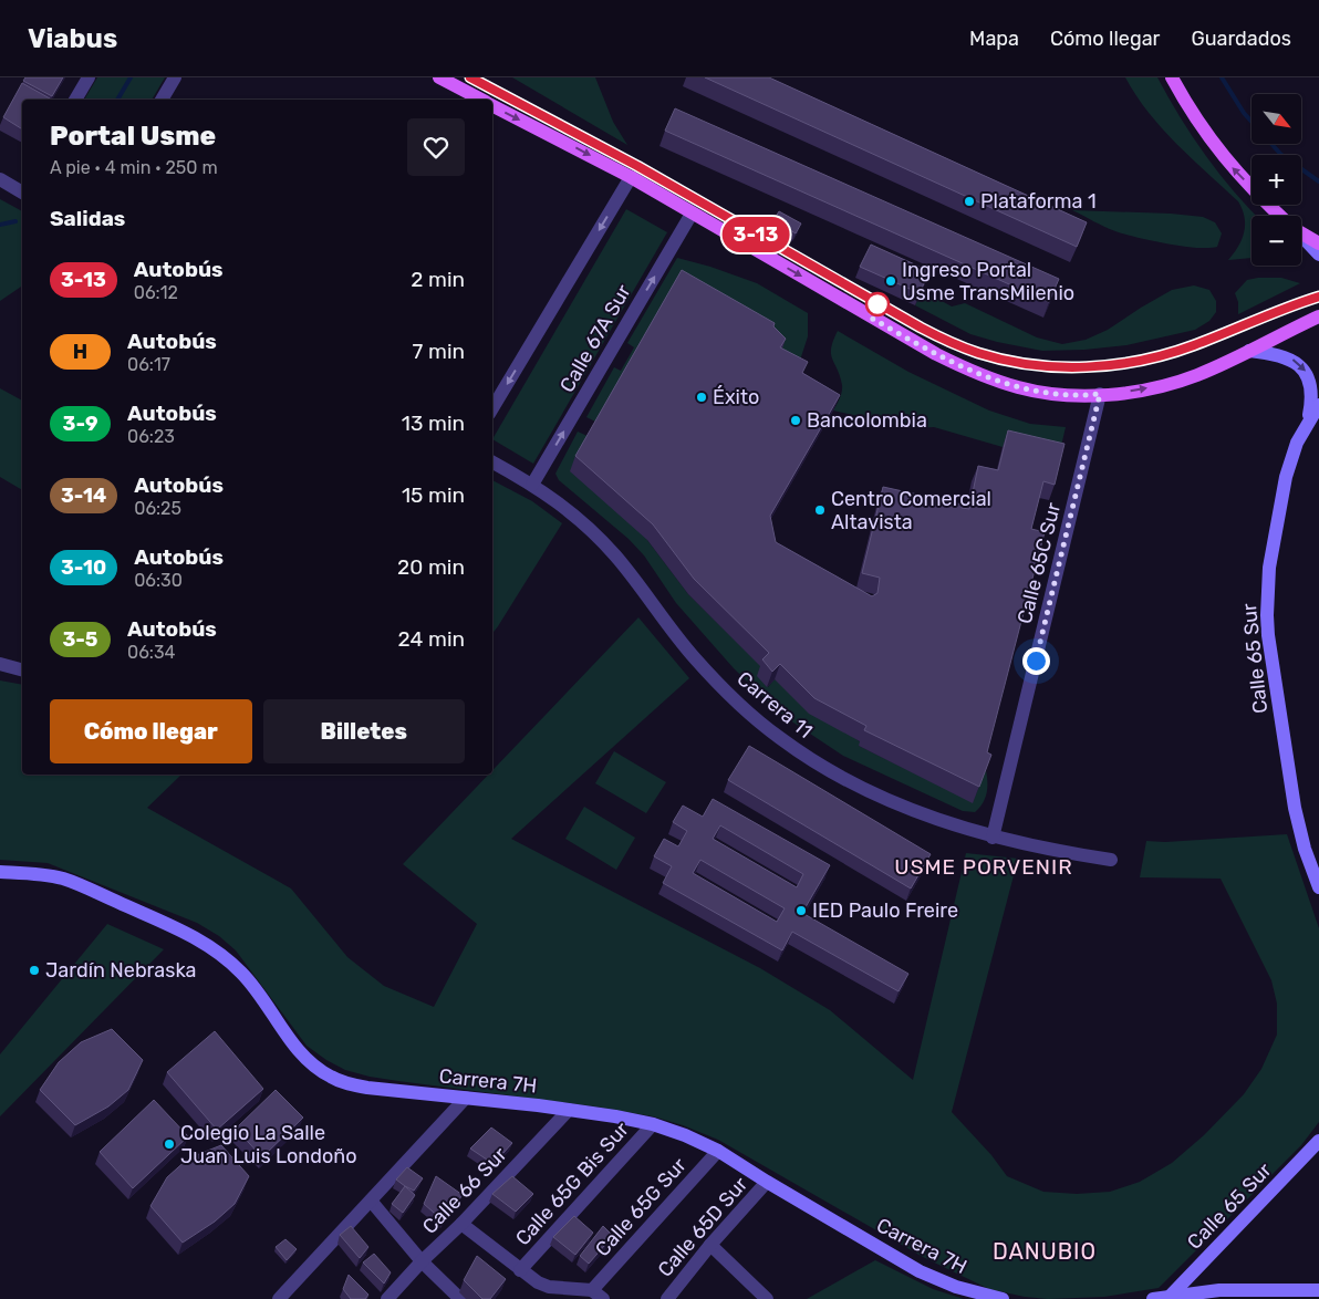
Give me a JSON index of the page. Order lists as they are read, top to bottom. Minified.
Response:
{"streets":{"street":["Calle 67A Sur","Calle 65C Sur","Calle 65 Sur","Carrera 11","Carrera 7H","Calle 65G Bis Sur","Calle 66 Sur","Calle 65G Sur","Calle 65D Sur"]},"crossings":[["Calle 67A Sur","Carrera 11"],["Calle 65C Sur","Carrera 11"],["Carrera 7H","Calle 65G Bis Sur"],["Carrera 7H","Calle 66 Sur"],["Carrera 7H","Calle 65G Sur"],["Carrera 7H","Calle 65D Sur"]],"districts":["USME PORVENIR","DANUBIO"],"places":["Plataforma 1","Ingreso Portal Usme TransMilenio","Éxito","Bancolombia","Centro Comercial Altavista","IED Paulo Freire","Jardín Nebraska","Colegio La Salle Juan Luis Londoño"],"lines":["bus line 3-13"],"north":"bottom right","page":{"header":"Viabus","nav":["Mapa","Cómo llegar","Guardados"],"on_map":"3-13","map_buttons":["+","−"],"heading":[["Portal Usme","A pie · 4 min · 250 m"],"Salidas"],"list":[{"mark":"3-13","name":"Autobús","note":"06:12","value":"2 min"},{"mark":"H","name":"Autobús","note":"06:17","value":"7 min"},{"mark":"3-9","name":"Autobús","note":"06:23","value":"13 min"},{"mark":"3-14","name":"Autobús","note":"06:25","value":"15 min"},{"mark":"3-10","name":"Autobús","note":"06:30","value":"20 min"},{"mark":"3-5","name":"Autobús","note":"06:34","value":"24 min"}],"buttons":["Cómo llegar","Billetes"]}}
